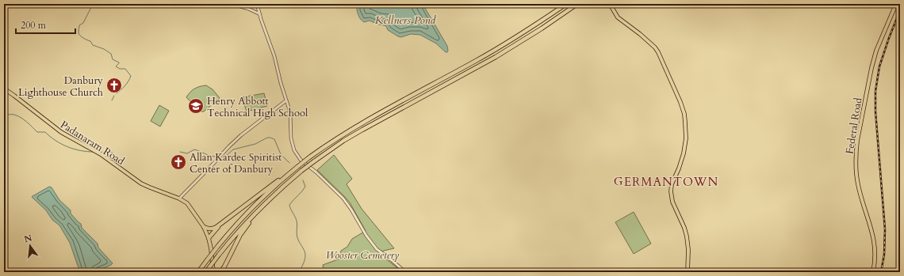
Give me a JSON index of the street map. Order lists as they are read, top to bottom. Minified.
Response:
{"streets":{"main road":["Federal Road","Padanaram Road"]},"districts":["GERMANTOWN"],"water":["Kellners Pond"],"parks":["Wooster Cemetery"],"places":{"church":["Danbury Lighthouse Church","Allan Kardec Spiritist Center of Danbury"],"school or university":["Henry Abbott Technical High School"]},"scale_bar":"200 m","north":"top"}
